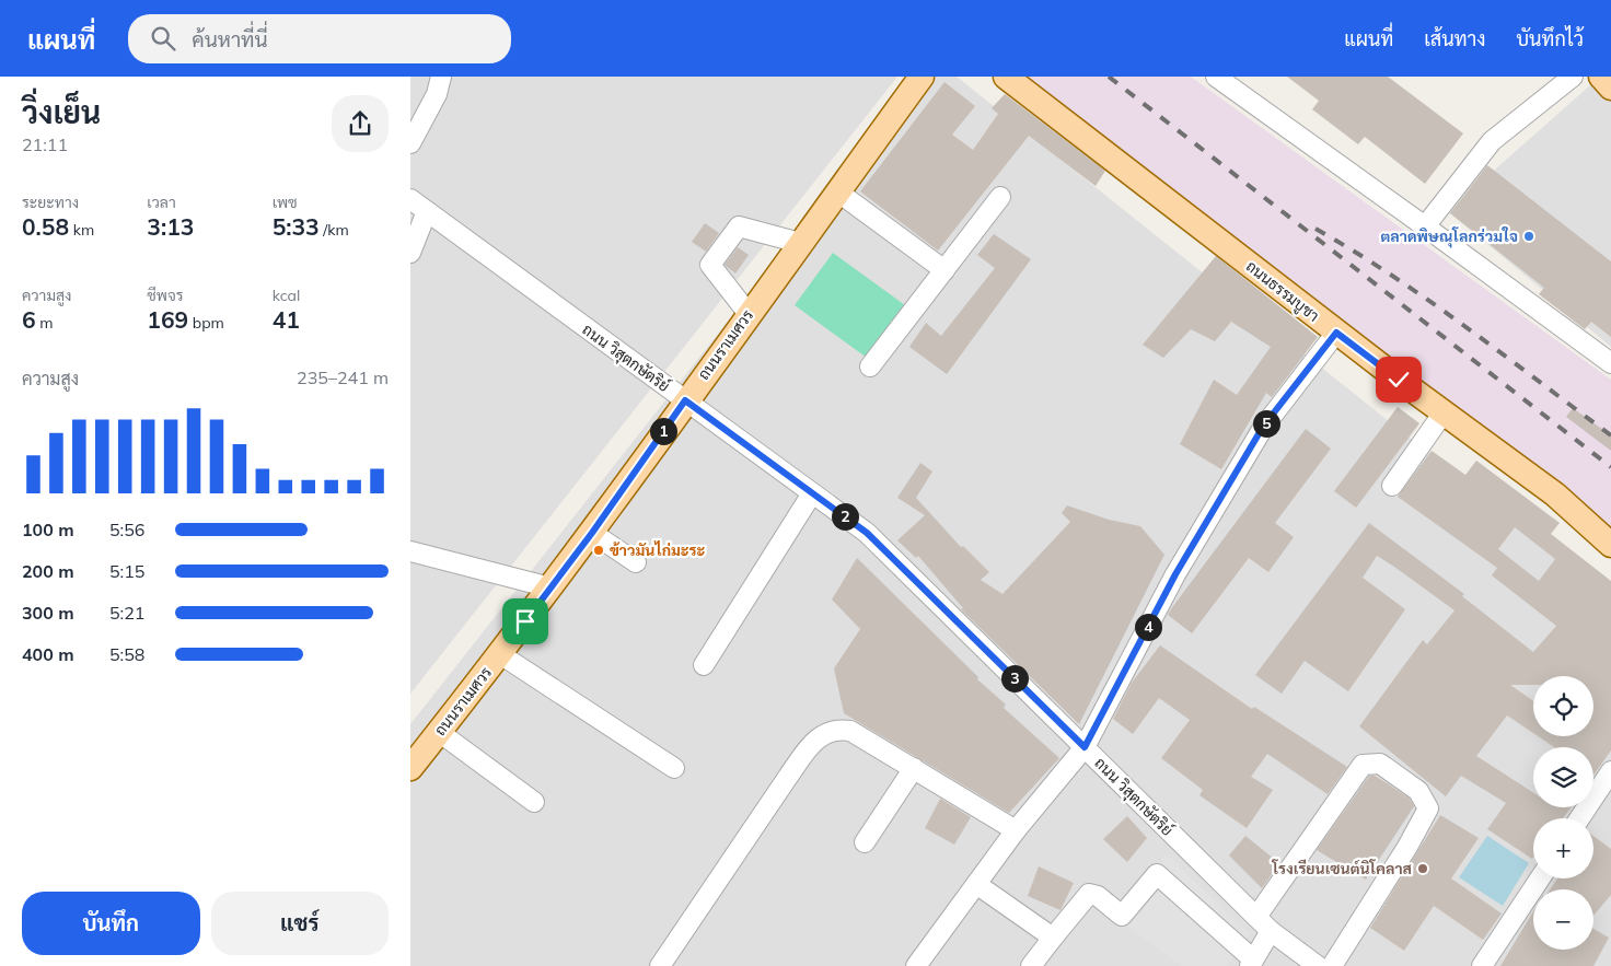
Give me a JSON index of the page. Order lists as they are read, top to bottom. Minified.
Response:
{"streets":{"main road":["ถนนธรรมบูชา","ถนนราเมศวร"],"street":["ถนน วิสุตกษัตริย์"]},"crossings":[["ถนนราเมศวร","ถนน วิสุตกษัตริย์"]],"places":["ตลาดพิษณุโลกร่วมใจ","ข้าวมันไก่มะระ","โรงเรียนเซนต์นิโคลาส"],"page":{"header":"แผนที่","search":"ค้นหาที่นี่","nav":["แผนที่","เส้นทาง","บันทึกไว้"],"heading":["วิ่งเย็น","21:11"],"stats":[["ระยะทาง","0.58 km"],["เวลา","3:13"],["เพซ","5:33 /km"],["ความสูง","6 m"],["ชีพจร","169 bpm"],["kcal","41"]],"chart":["ความสูง","235–241 m"],"pins":["5","1","2","4","3"],"list":[{"name":"100 m","note":"5:56"},{"name":"200 m","note":"5:15"},{"name":"300 m","note":"5:21"},{"name":"400 m","note":"5:58"}],"map_buttons":["+","−"],"buttons":["บันทึก","แชร์"]}}
